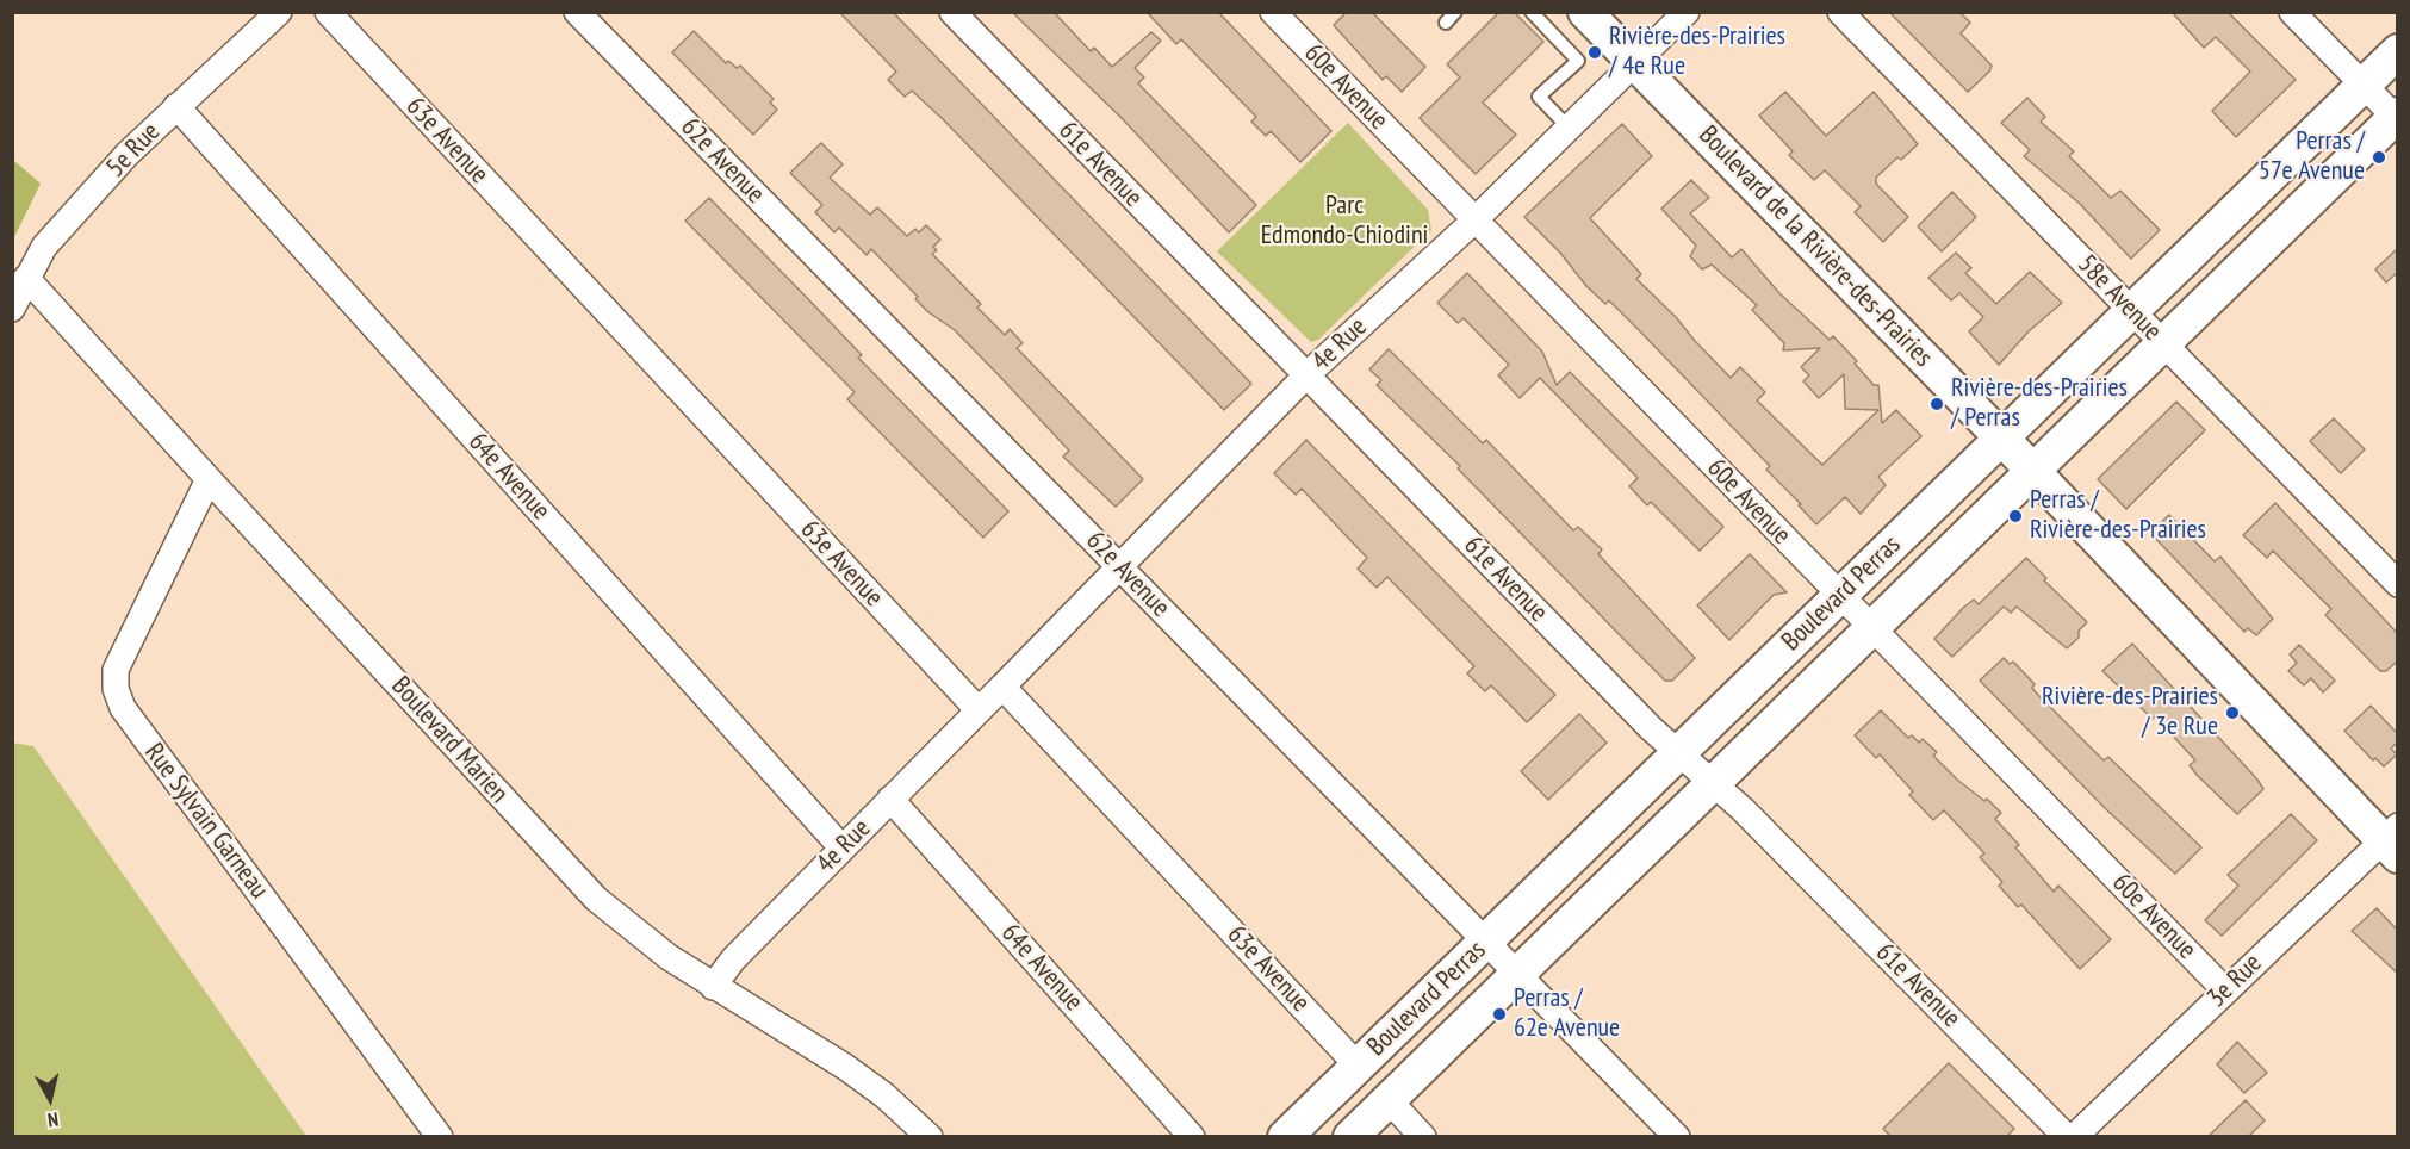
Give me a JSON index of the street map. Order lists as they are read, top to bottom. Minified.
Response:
{"streets":{"main road":["Boulevard de la Rivière-des-Prairies","Boulevard Perras"],"street":["60e Avenue","63e Avenue","5e Rue","62e Avenue","61e Avenue","58e Avenue","4e Rue","64e Avenue","Boulevard Marien","Rue Sylvain Garneau","3e Rue"]},"crossings":[["60e Avenue","4e Rue"],["60e Avenue","Boulevard Perras"],["60e Avenue","3e Rue"],["63e Avenue","4e Rue"],["63e Avenue","Boulevard Perras"],["5e Rue","64e Avenue"],["5e Rue","Boulevard Marien"],["62e Avenue","4e Rue"],["62e Avenue","Boulevard Perras"],["61e Avenue","4e Rue"],["61e Avenue","Boulevard Perras"],["Boulevard de la Rivière-des-Prairies","4e Rue"],["Boulevard de la Rivière-des-Prairies","Boulevard Perras"],["Boulevard de la Rivière-des-Prairies","3e Rue"],["58e Avenue","Boulevard Perras"],["4e Rue","64e Avenue"],["4e Rue","Boulevard Marien"],["Boulevard Marien","Rue Sylvain Garneau"]],"parks":["Parc Edmondo-Chiodini"],"places":["Rivière-des-Prairies / 4e Rue","Perras / 57e Avenue","Rivière-des-Prairies / Perras","Perras / Rivière-des-Prairies","Rivière-des-Prairies / 3e Rue","Perras / 62e Avenue"],"north":"bottom"}
